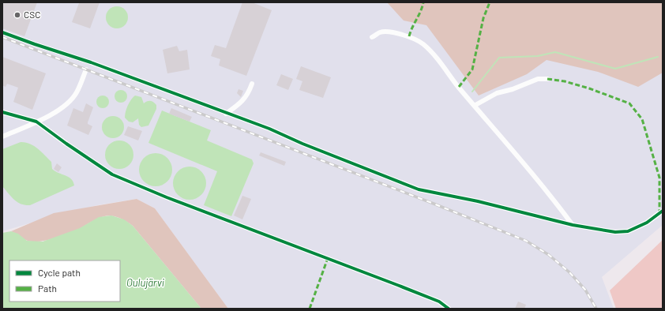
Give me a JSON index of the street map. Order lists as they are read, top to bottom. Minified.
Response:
{"water":["Oulujärvi"],"places":["CSC"],"legend":["Cycle path","Path"]}
